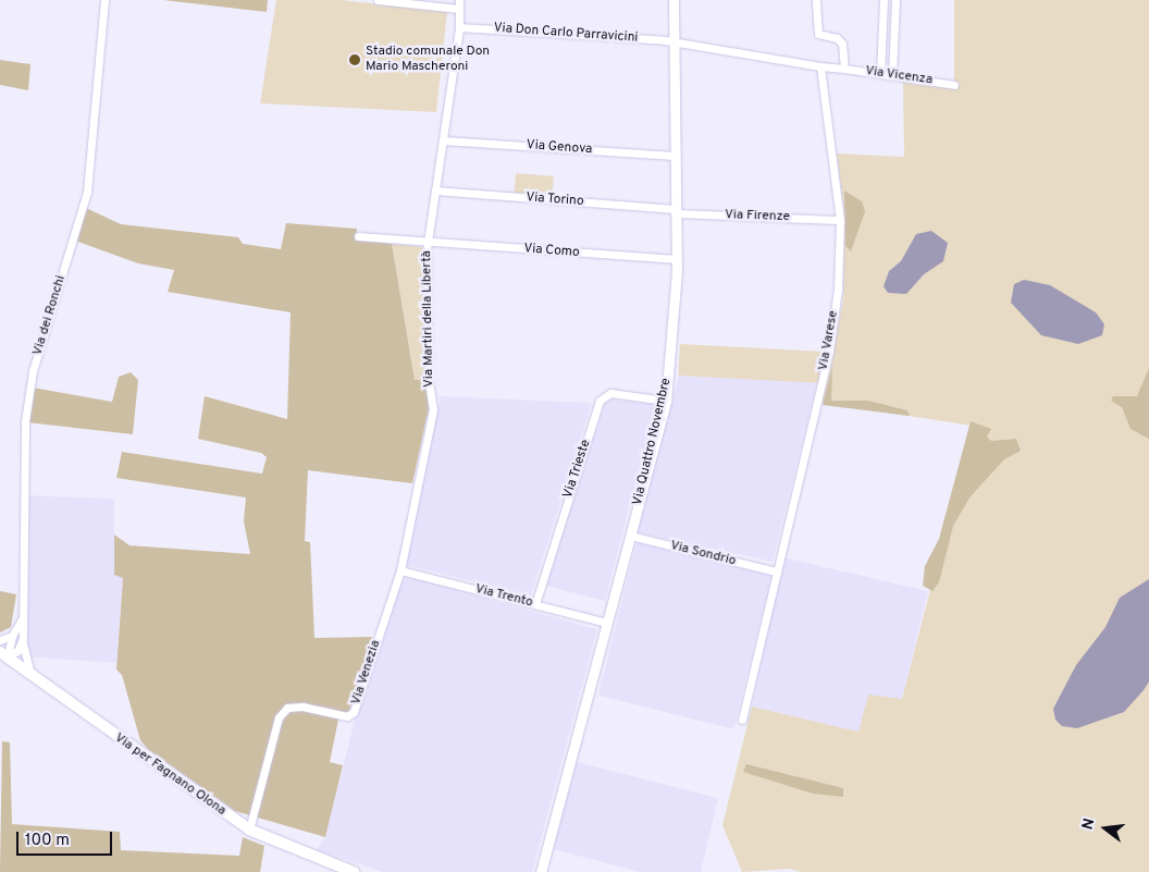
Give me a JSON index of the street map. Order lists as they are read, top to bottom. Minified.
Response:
{"streets":{"main road":["Via per Fagnano Olona"],"street":["Via Don Carlo Parravicini","Via Vicenza","Via Genova","Via Torino","Via Firenze","Via Como","Via dei Ronchi","Via Martiri della Libertà","Via Varese","Via Quattro Novembre","Via Trieste","Via Sondrio","Via Trento","Via Venezia"]},"crossings":[["Via Don Carlo Parravicini","Via Martiri della Libertà"],["Via Don Carlo Parravicini","Via Varese"],["Via Don Carlo Parravicini","Via Quattro Novembre"],["Via Genova","Via Martiri della Libertà"],["Via Genova","Via Quattro Novembre"],["Via Torino","Via Firenze"],["Via Torino","Via Martiri della Libertà"],["Via Torino","Via Quattro Novembre"],["Via Firenze","Via Varese"],["Via Firenze","Via Quattro Novembre"],["Via Como","Via Martiri della Libertà"],["Via Como","Via Quattro Novembre"],["Via dei Ronchi","Via per Fagnano Olona"],["Via Martiri della Libertà","Via Trento"],["Via Martiri della Libertà","Via Venezia"],["Via Varese","Via Sondrio"],["Via Quattro Novembre","Via Trieste"],["Via Quattro Novembre","Via Sondrio"],["Via Quattro Novembre","Via Trento"],["Via Trieste","Via Trento"],["Via Trento","Via Venezia"],["Via Venezia","Via per Fagnano Olona"]],"places":["Stadio comunale Don Mario Mascheroni"],"scale_bar":"100 m","north":"left"}
